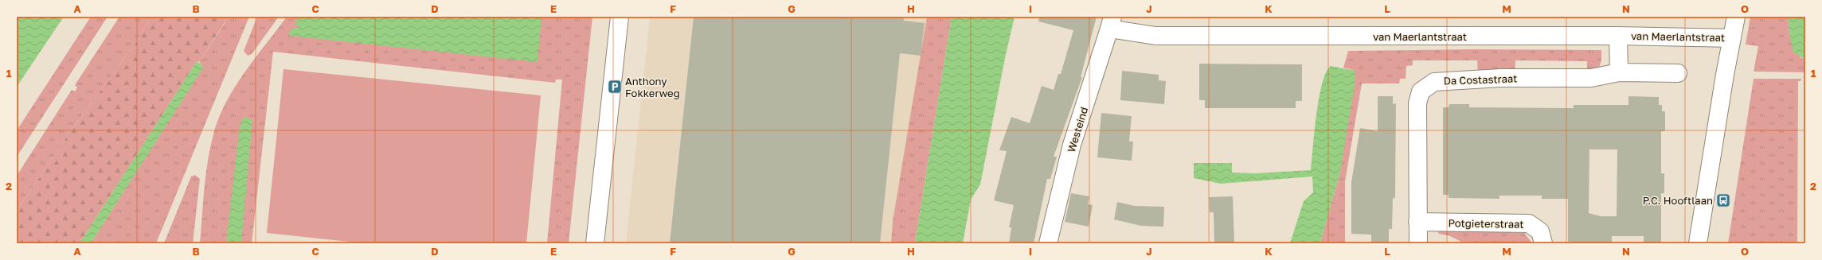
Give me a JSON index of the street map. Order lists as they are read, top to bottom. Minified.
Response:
{"streets":{"street":["van Maerlantstraat","Da Costastraat","Westeind","Potgieterstraat"]},"crossings":[["van Maerlantstraat","Westeind"],["Da Costastraat","Potgieterstraat"]],"places":{"parking":["Anthony Fokkerweg"],"bus stop":["P.C. Hooftlaan"]},"grid":{"columns":["A","B","C","D","E","F","G","H","I","J","K","L","M","N","O"],"rows":["1","2"]}}
